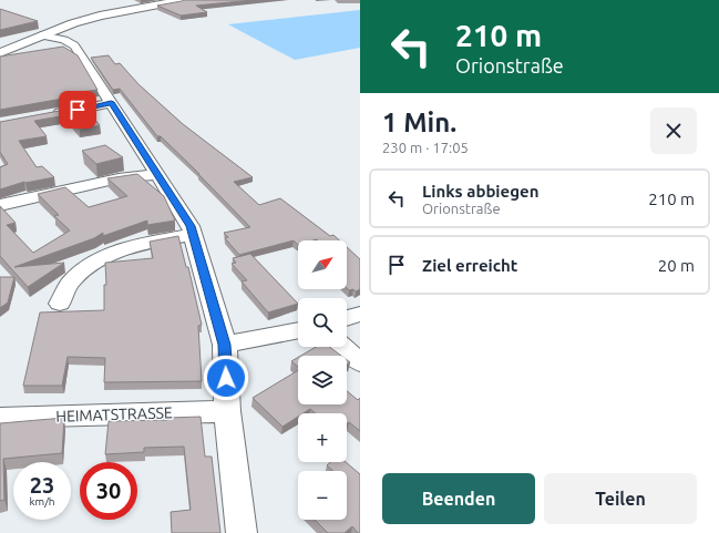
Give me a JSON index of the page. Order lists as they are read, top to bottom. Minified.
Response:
{"streets":{"street":["HEIMATSTRASSE"]},"north":"top right","page":{"turn":["210 m","Orionstraße"],"heading":["1 Min.","230 m · 17:05"],"list":[{"name":"Links abbiegen","note":"Orionstraße","value":"210 m"},{"name":"Ziel erreicht","value":"20 m"}],"map_buttons":["+","−"],"speed":"23 km/h","limit":"30","buttons":["Beenden","Teilen"]}}
